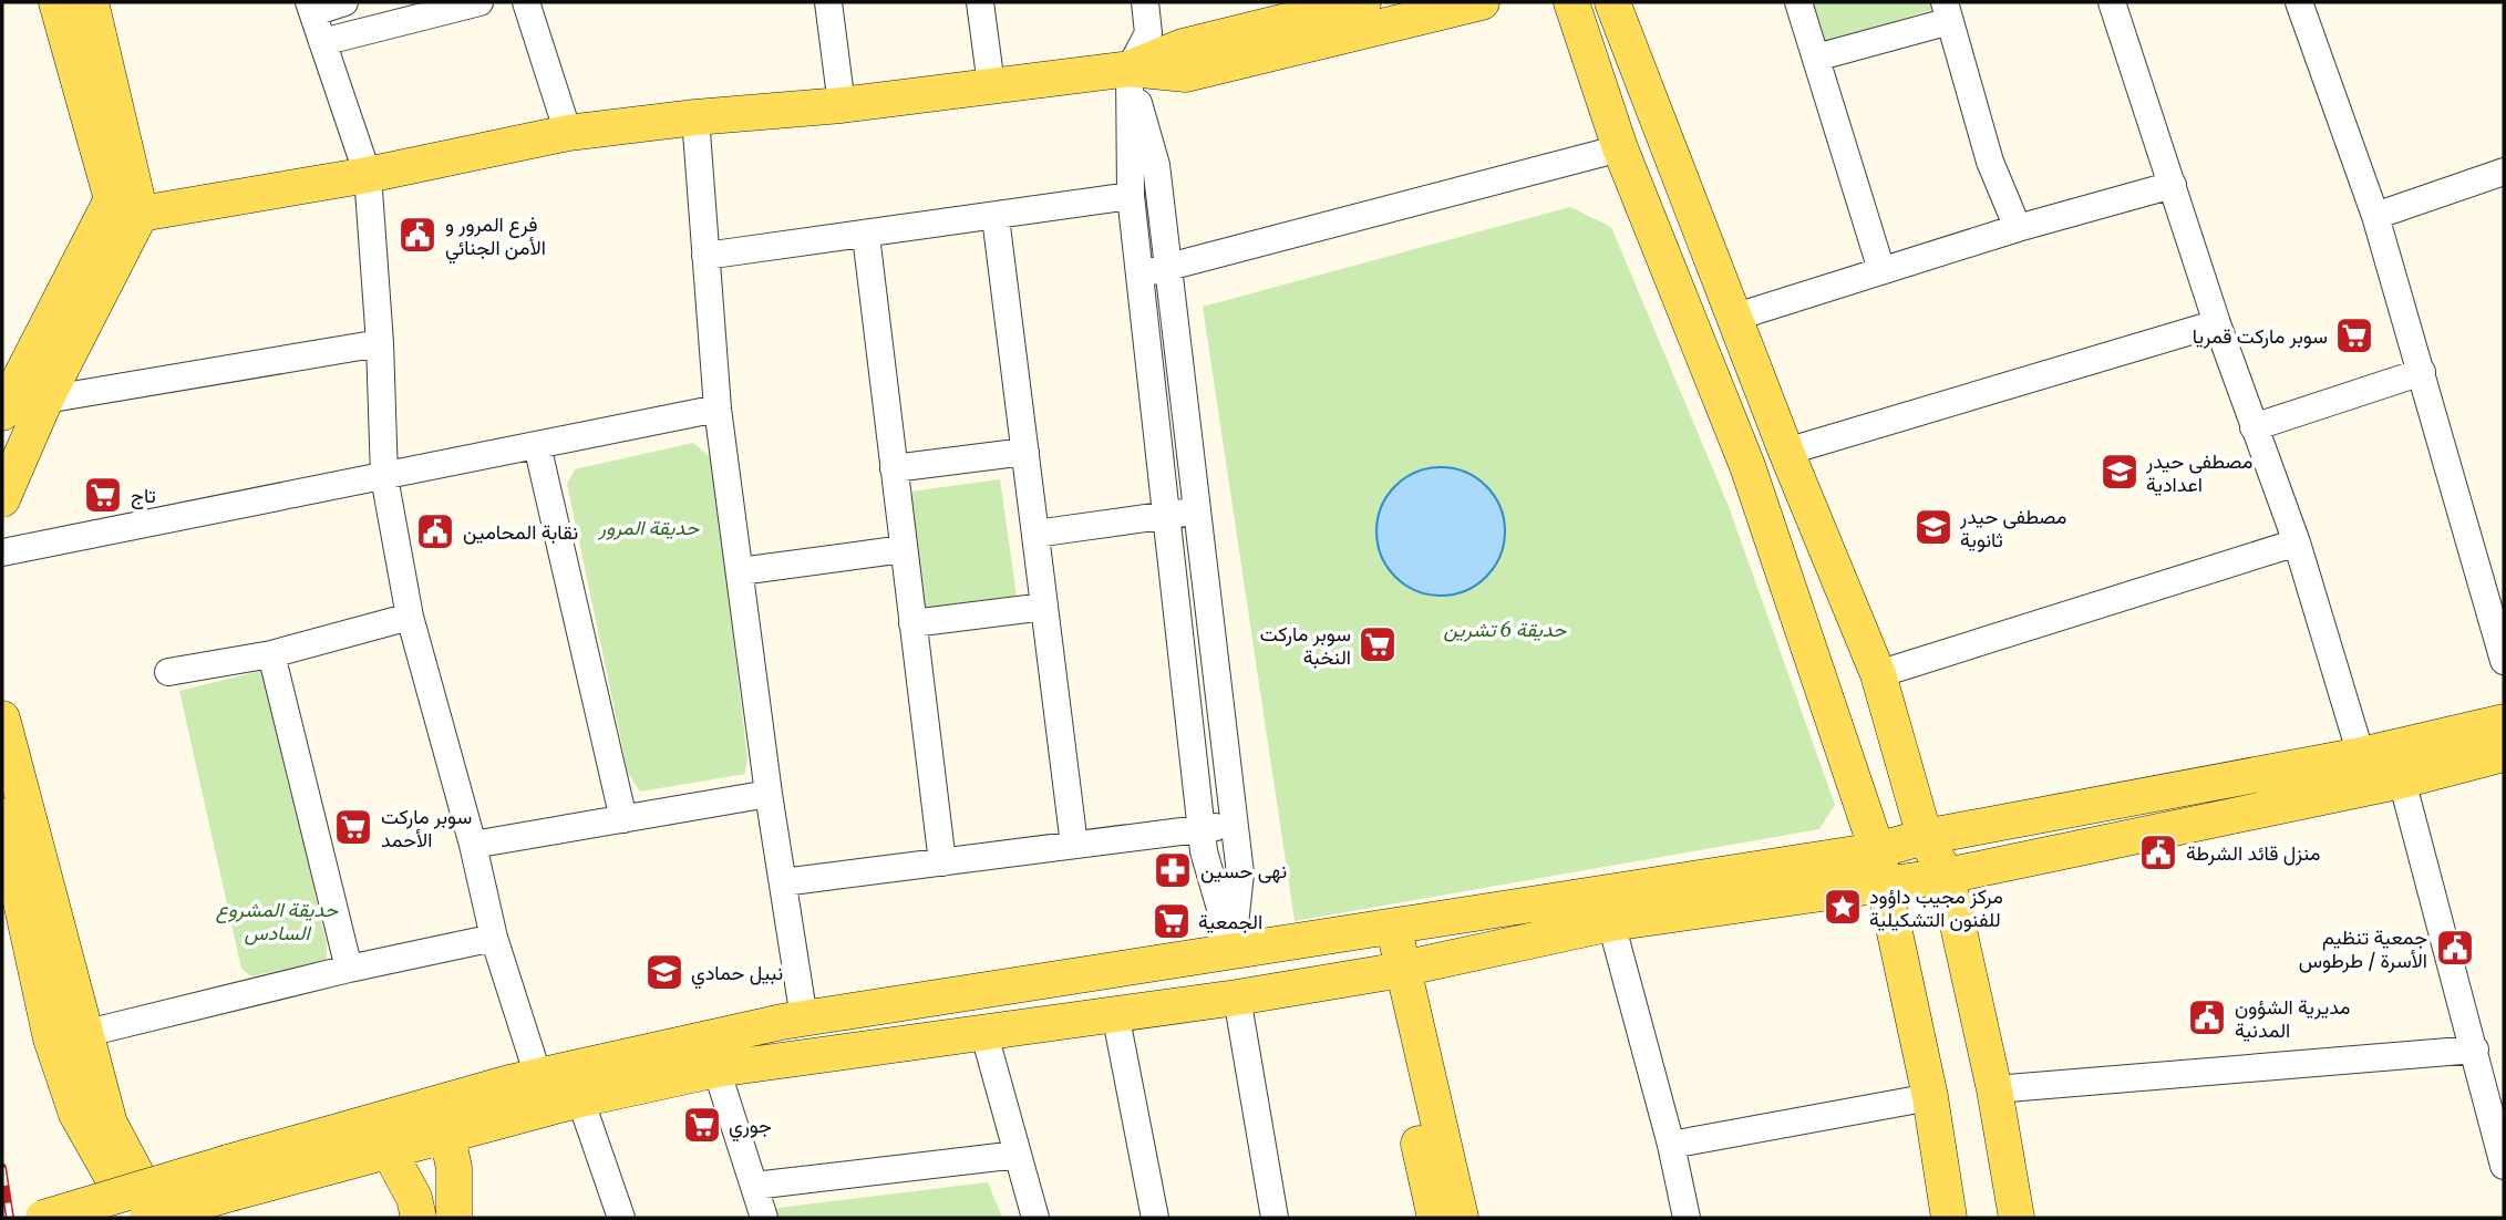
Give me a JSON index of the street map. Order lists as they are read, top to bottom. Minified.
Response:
{"parks":["حديقة المرور","حديقة 6 تشرين","حديقة المشروع السادس"],"places":{"public building":["فرع المرور و الأمن الجنائي","نقابة المحامين","منزل قائد الشرطة","جمعية تنظيم الأسرة / طرطوس","مديرية الشؤون المدنية"],"supermarket":["سوبر ماركت قمريا","تاج","سوبر ماركت النخبة","سوبر ماركت الأحمد","الجمعية","جوري"],"school or university":["مصطفى حيدر اعدادية","مصطفى حيدر ثانوية","نبيل حمادي"],"pharmacy":["نهى حسين"],"place":["مركز مجيب داؤود للفنون التشكيلية"]}}
